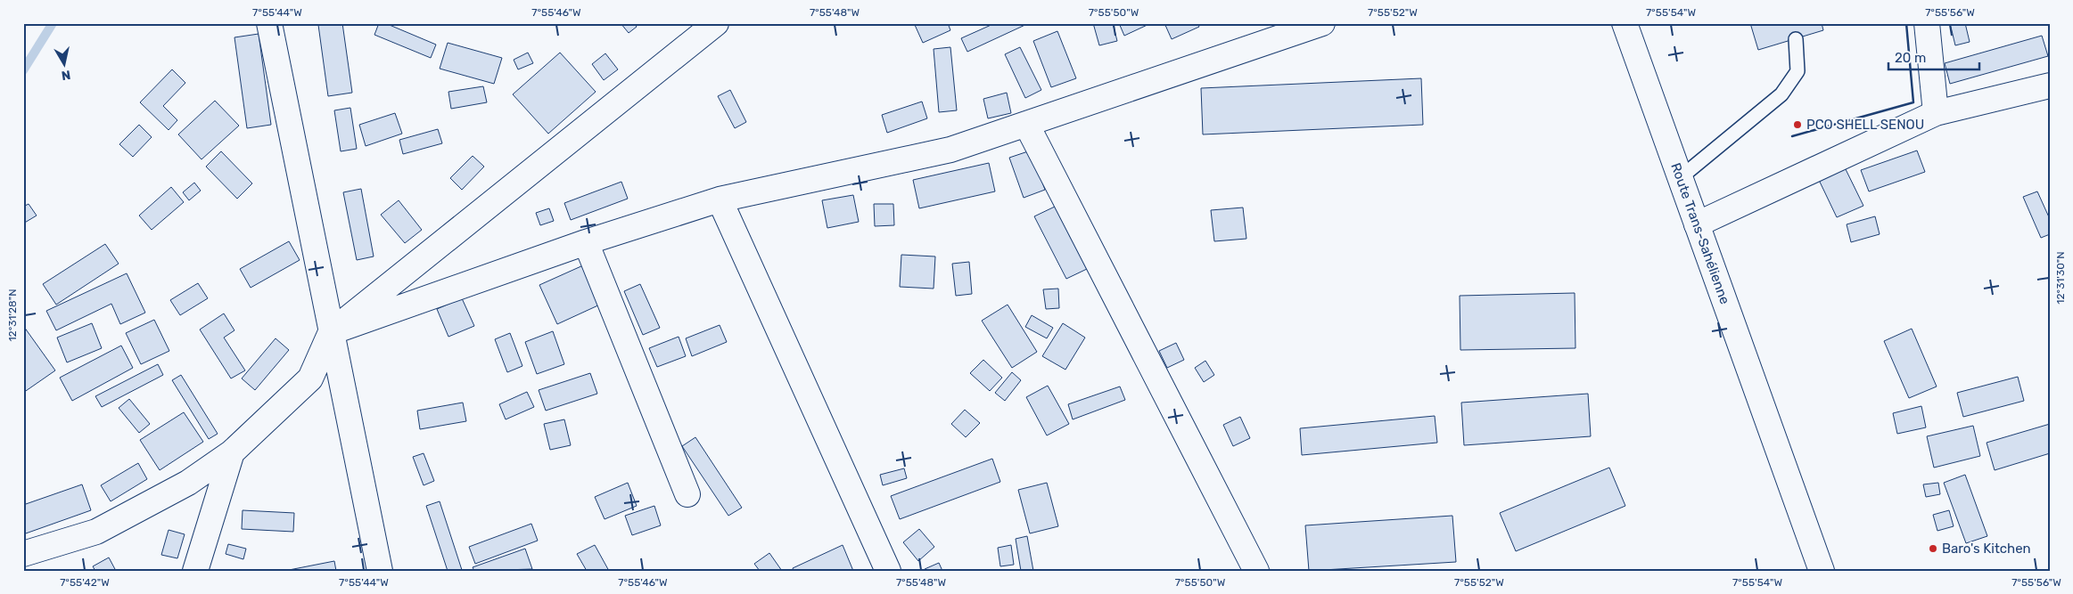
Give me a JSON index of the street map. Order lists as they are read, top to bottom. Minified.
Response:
{"streets":{"main road":["Route Trans-Sahélienne"]},"places":["PCO SHELL SENOU","Baro's Kitchen"],"scale_bar":"20 m","north":"bottom","coordinates":["7°55'44\"W","7°55'46\"W","7°55'48\"W","7°55'50\"W","7°55'52\"W","7°55'54\"W","7°55'56\"W","12°31'30\"N","12°31'28\"N","7°55'42\"W"]}
